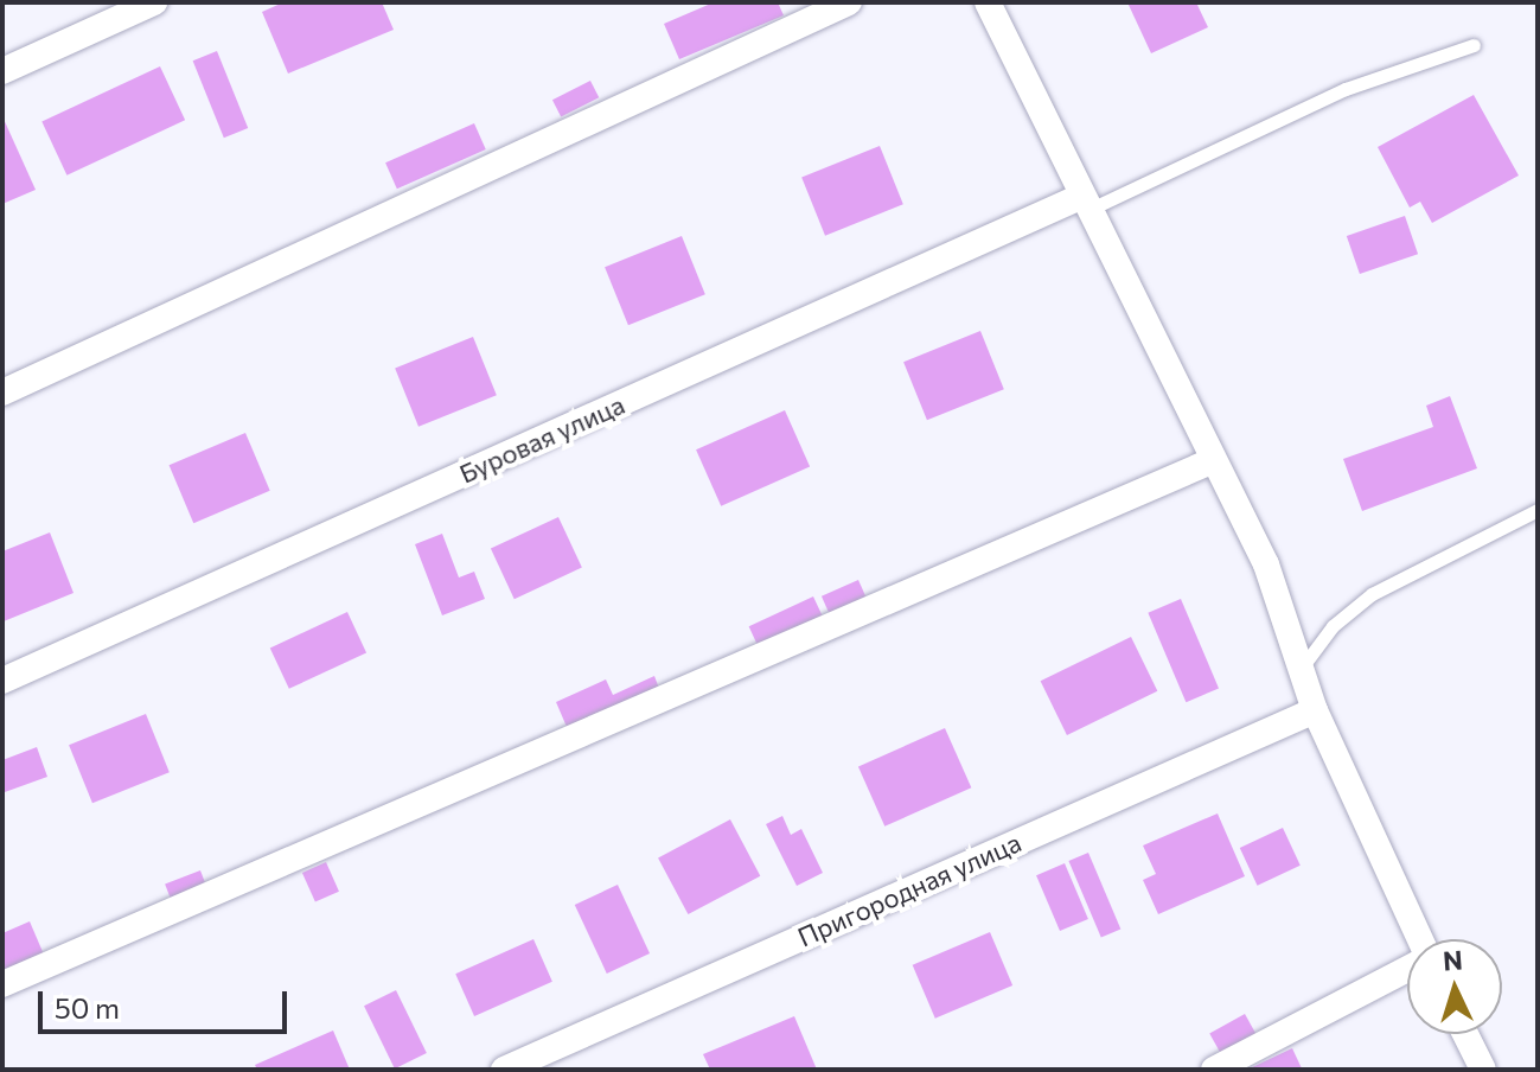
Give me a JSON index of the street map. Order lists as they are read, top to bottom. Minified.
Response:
{"streets":{"street":["Буровая улица","Пригородная улица"]},"scale_bar":"50 m","north":"top"}
